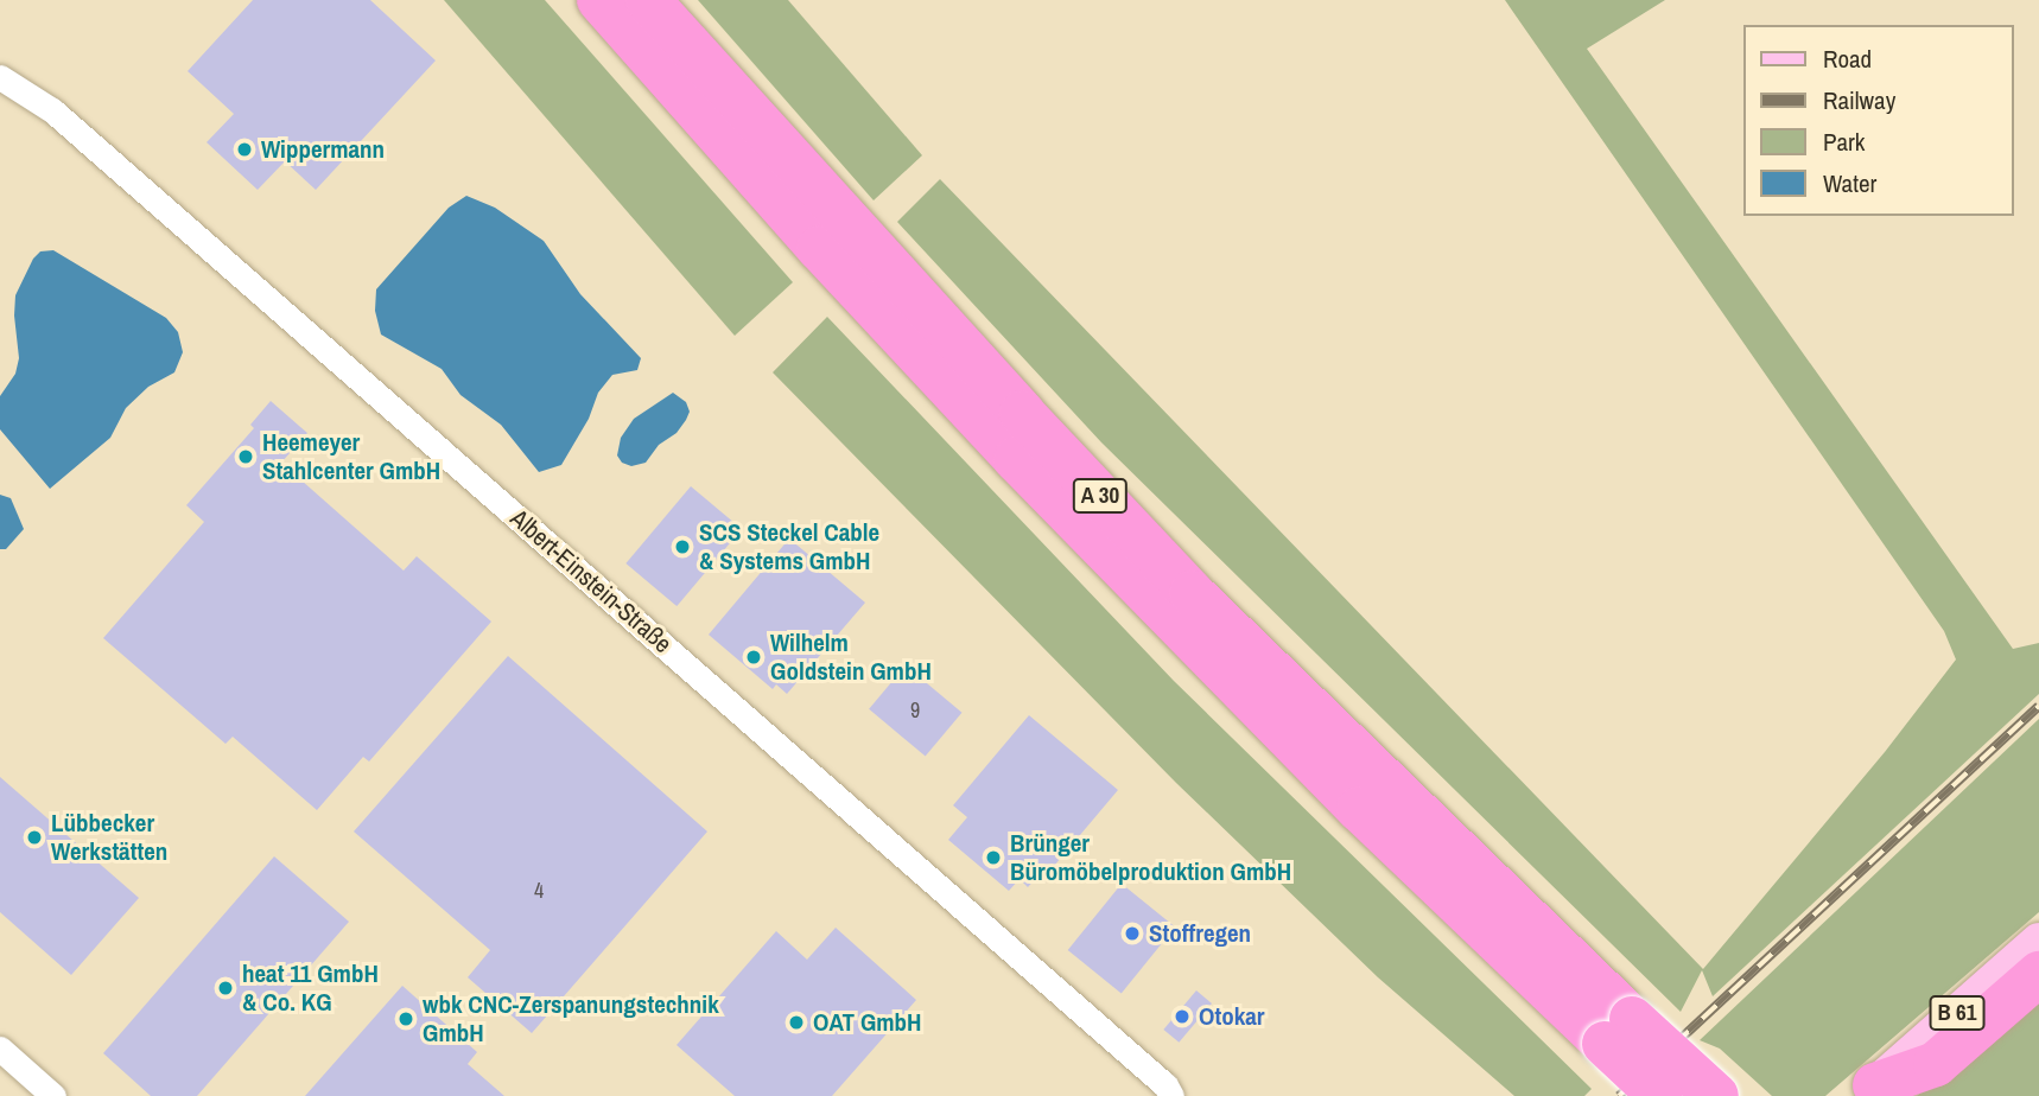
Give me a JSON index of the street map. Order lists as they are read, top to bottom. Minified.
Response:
{"streets":{"highway":["A 30"],"main road":["B 61"],"street":["Albert-Einstein-Straße"]},"places":["Wippermann","Heemeyer Stahlcenter GmbH","SCS Steckel Cable & Systems GmbH","Wilhelm Goldstein GmbH","Lübbecker Werkstätten","Brünger Büromöbelproduktion GmbH","Stoffregen","heat 11 GmbH & Co. KG","Otokar","wbk CNC-Zerspanungstechnik GmbH","OAT GmbH"],"house_numbers":["9","4"],"legend":["Road","Railway","Park","Water"]}
